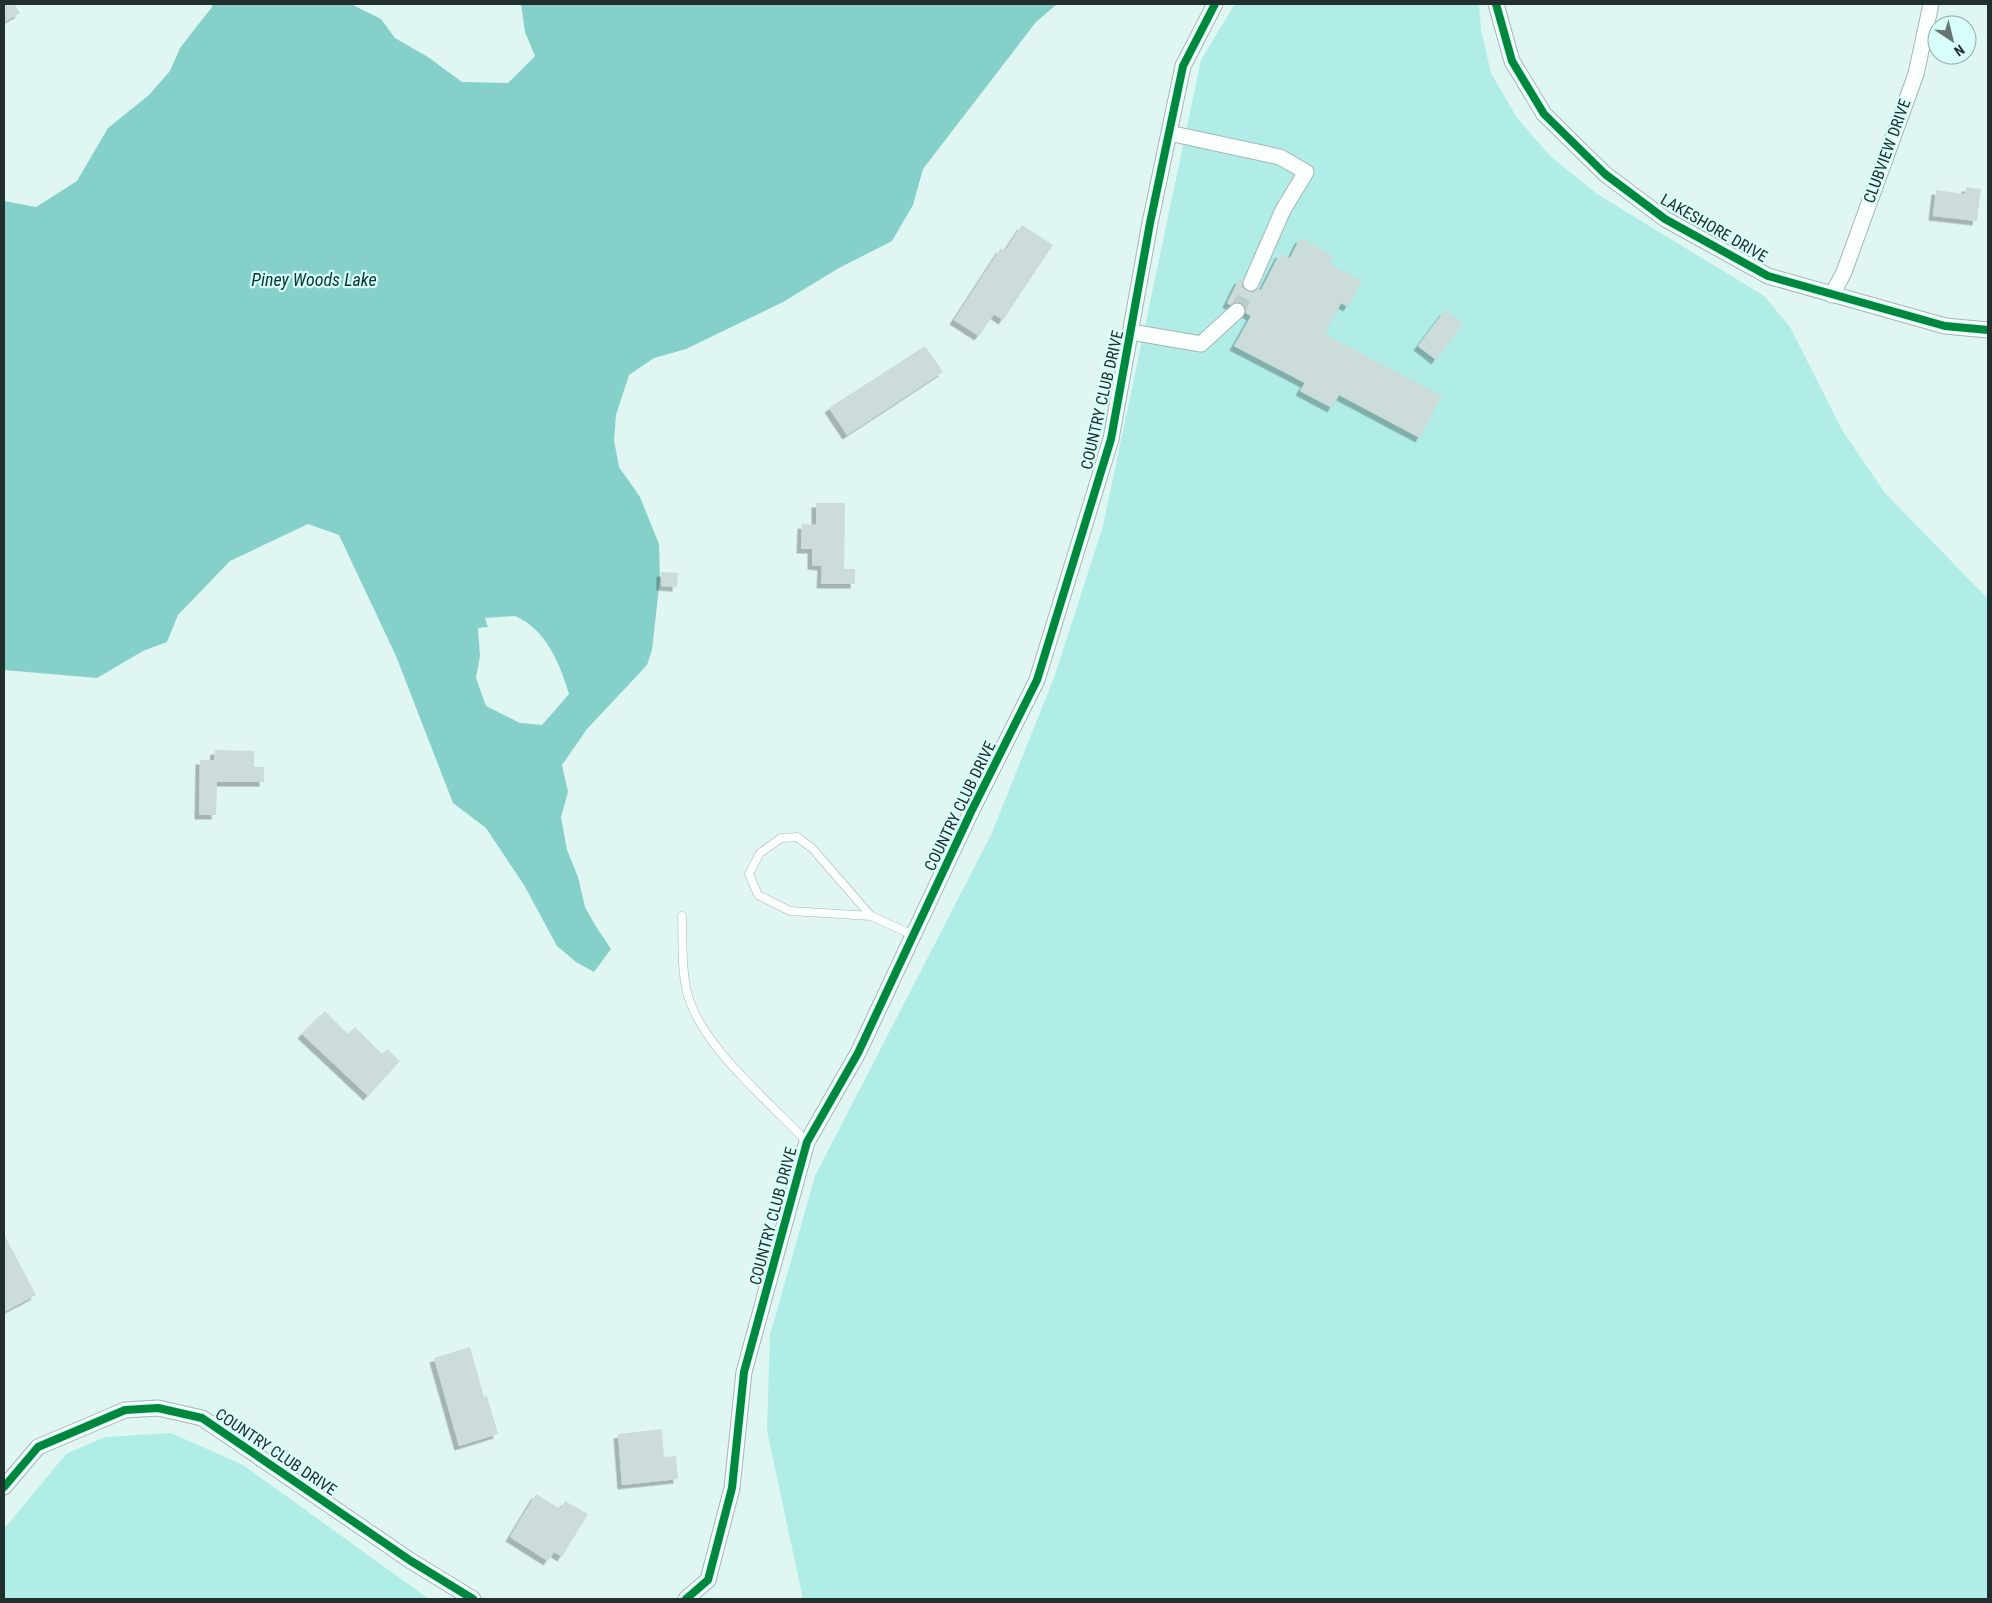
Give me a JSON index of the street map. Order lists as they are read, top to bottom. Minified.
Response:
{"streets":{"street":["CLUBVIEW DRIVE","LAKESHORE DRIVE","COUNTRY CLUB DRIVE"]},"crossings":[["CLUBVIEW DRIVE","LAKESHORE DRIVE"]],"water":["Piney Woods Lake"],"north":"bottom right"}
